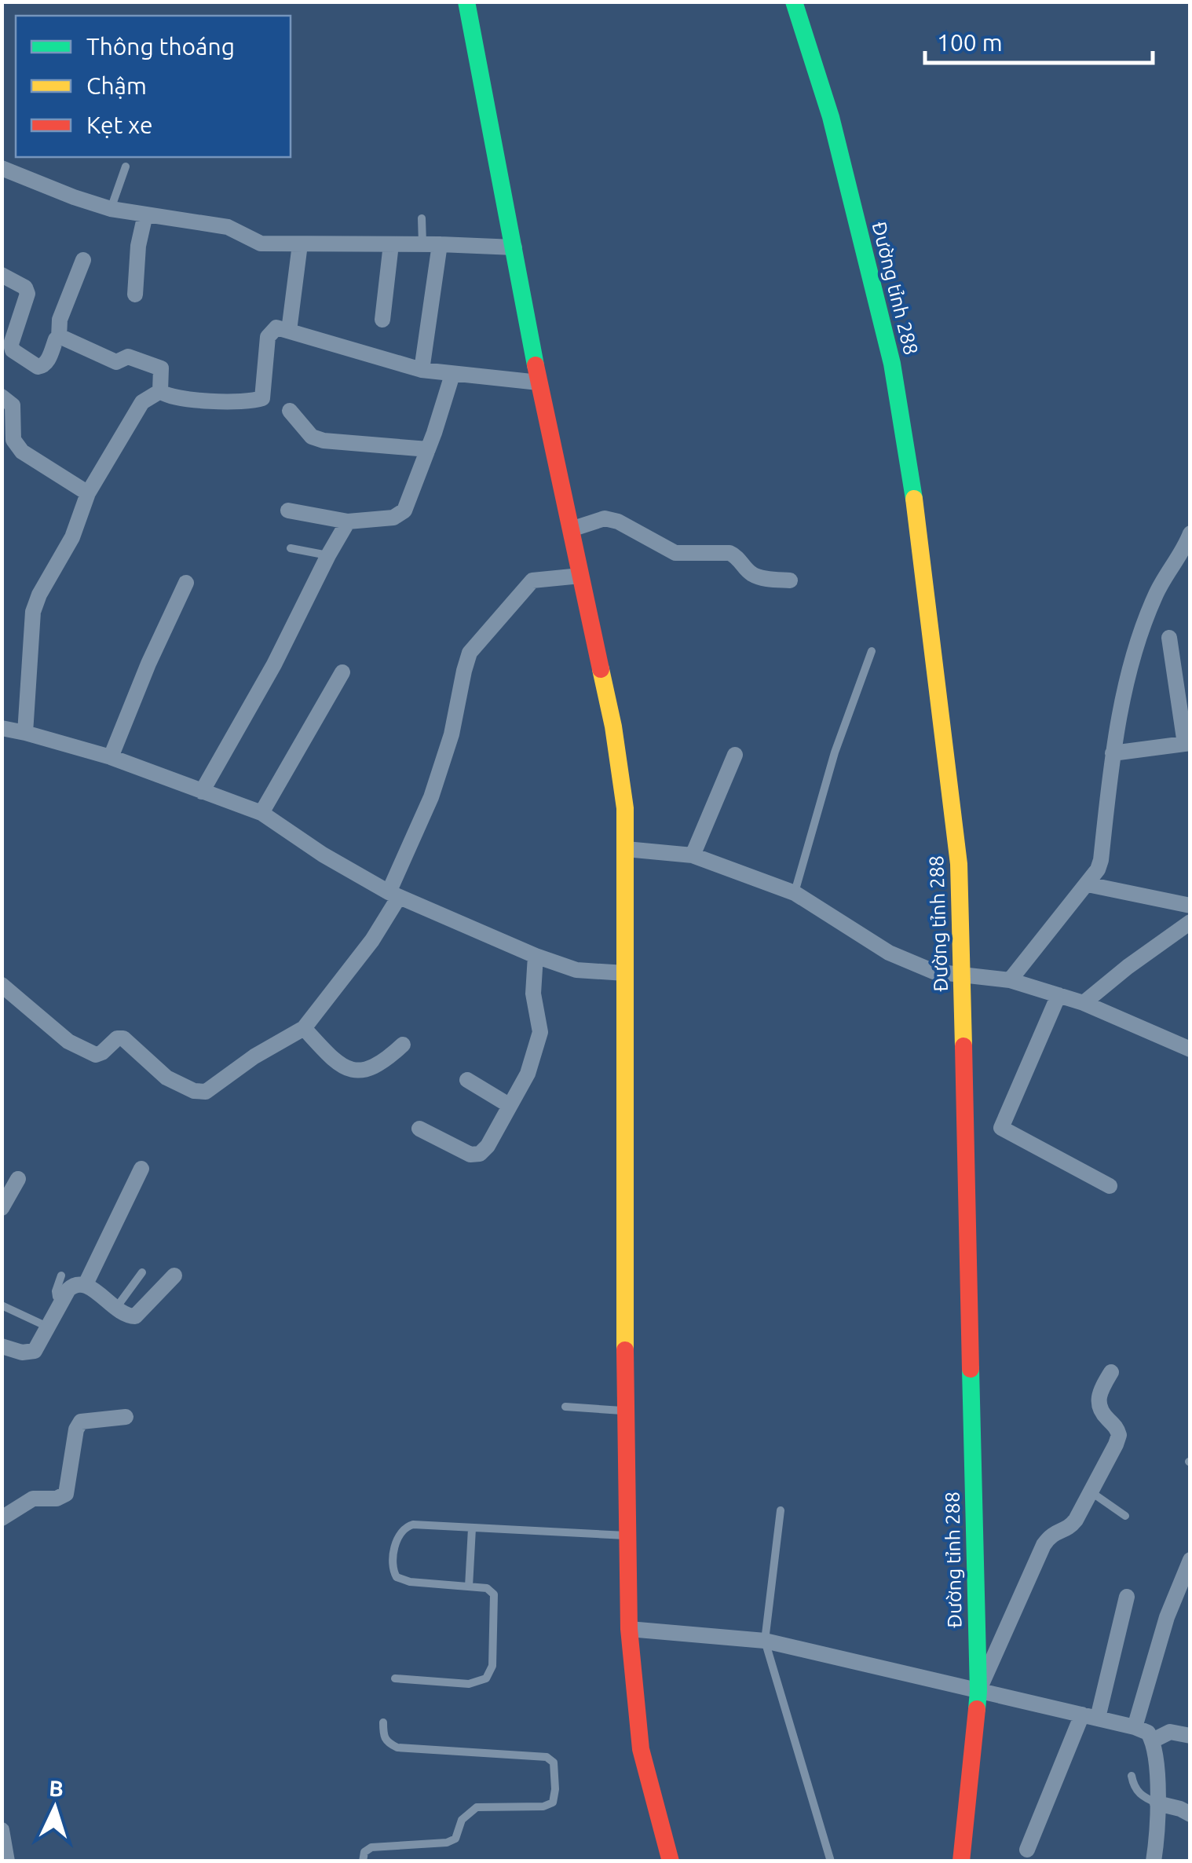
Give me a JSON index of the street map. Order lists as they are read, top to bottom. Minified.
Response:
{"streets":{"street":["Đường tỉnh 288"]},"legend":["Thông thoáng","Chậm","Kẹt xe"],"scale_bar":"100 m","north":"top"}
